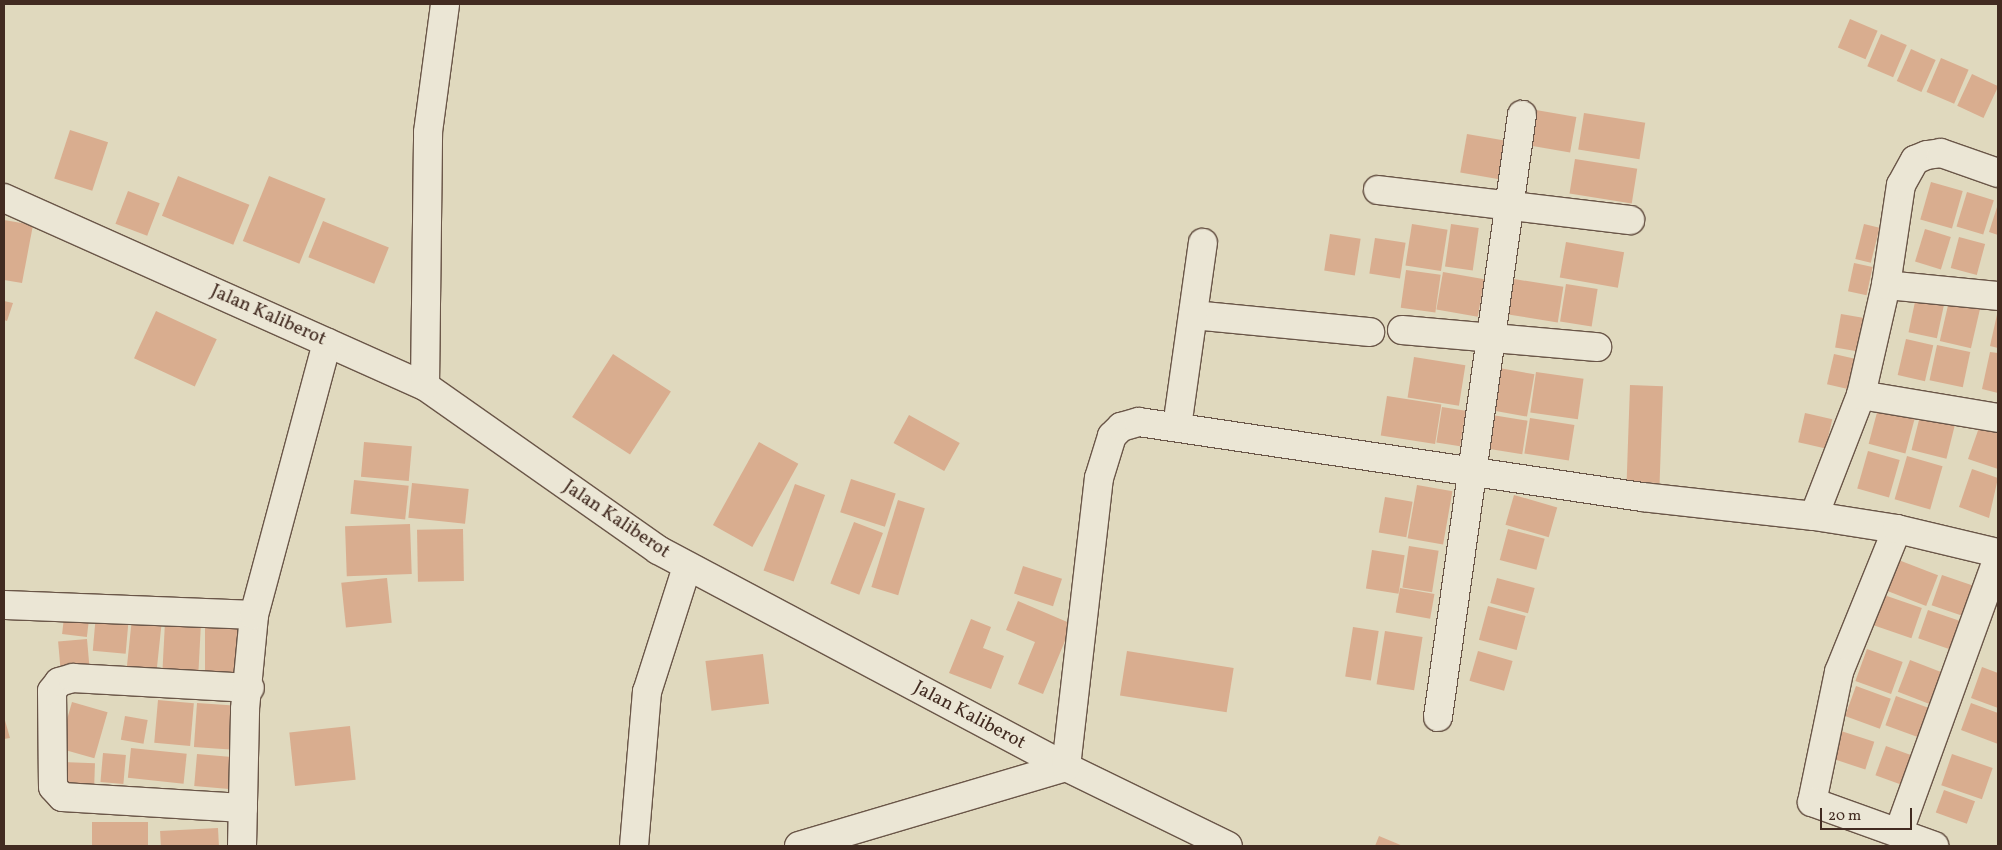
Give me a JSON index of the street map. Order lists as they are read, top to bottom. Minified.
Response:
{"streets":{"street":["Jalan Kaliberot"]},"scale_bar":"20 m"}
